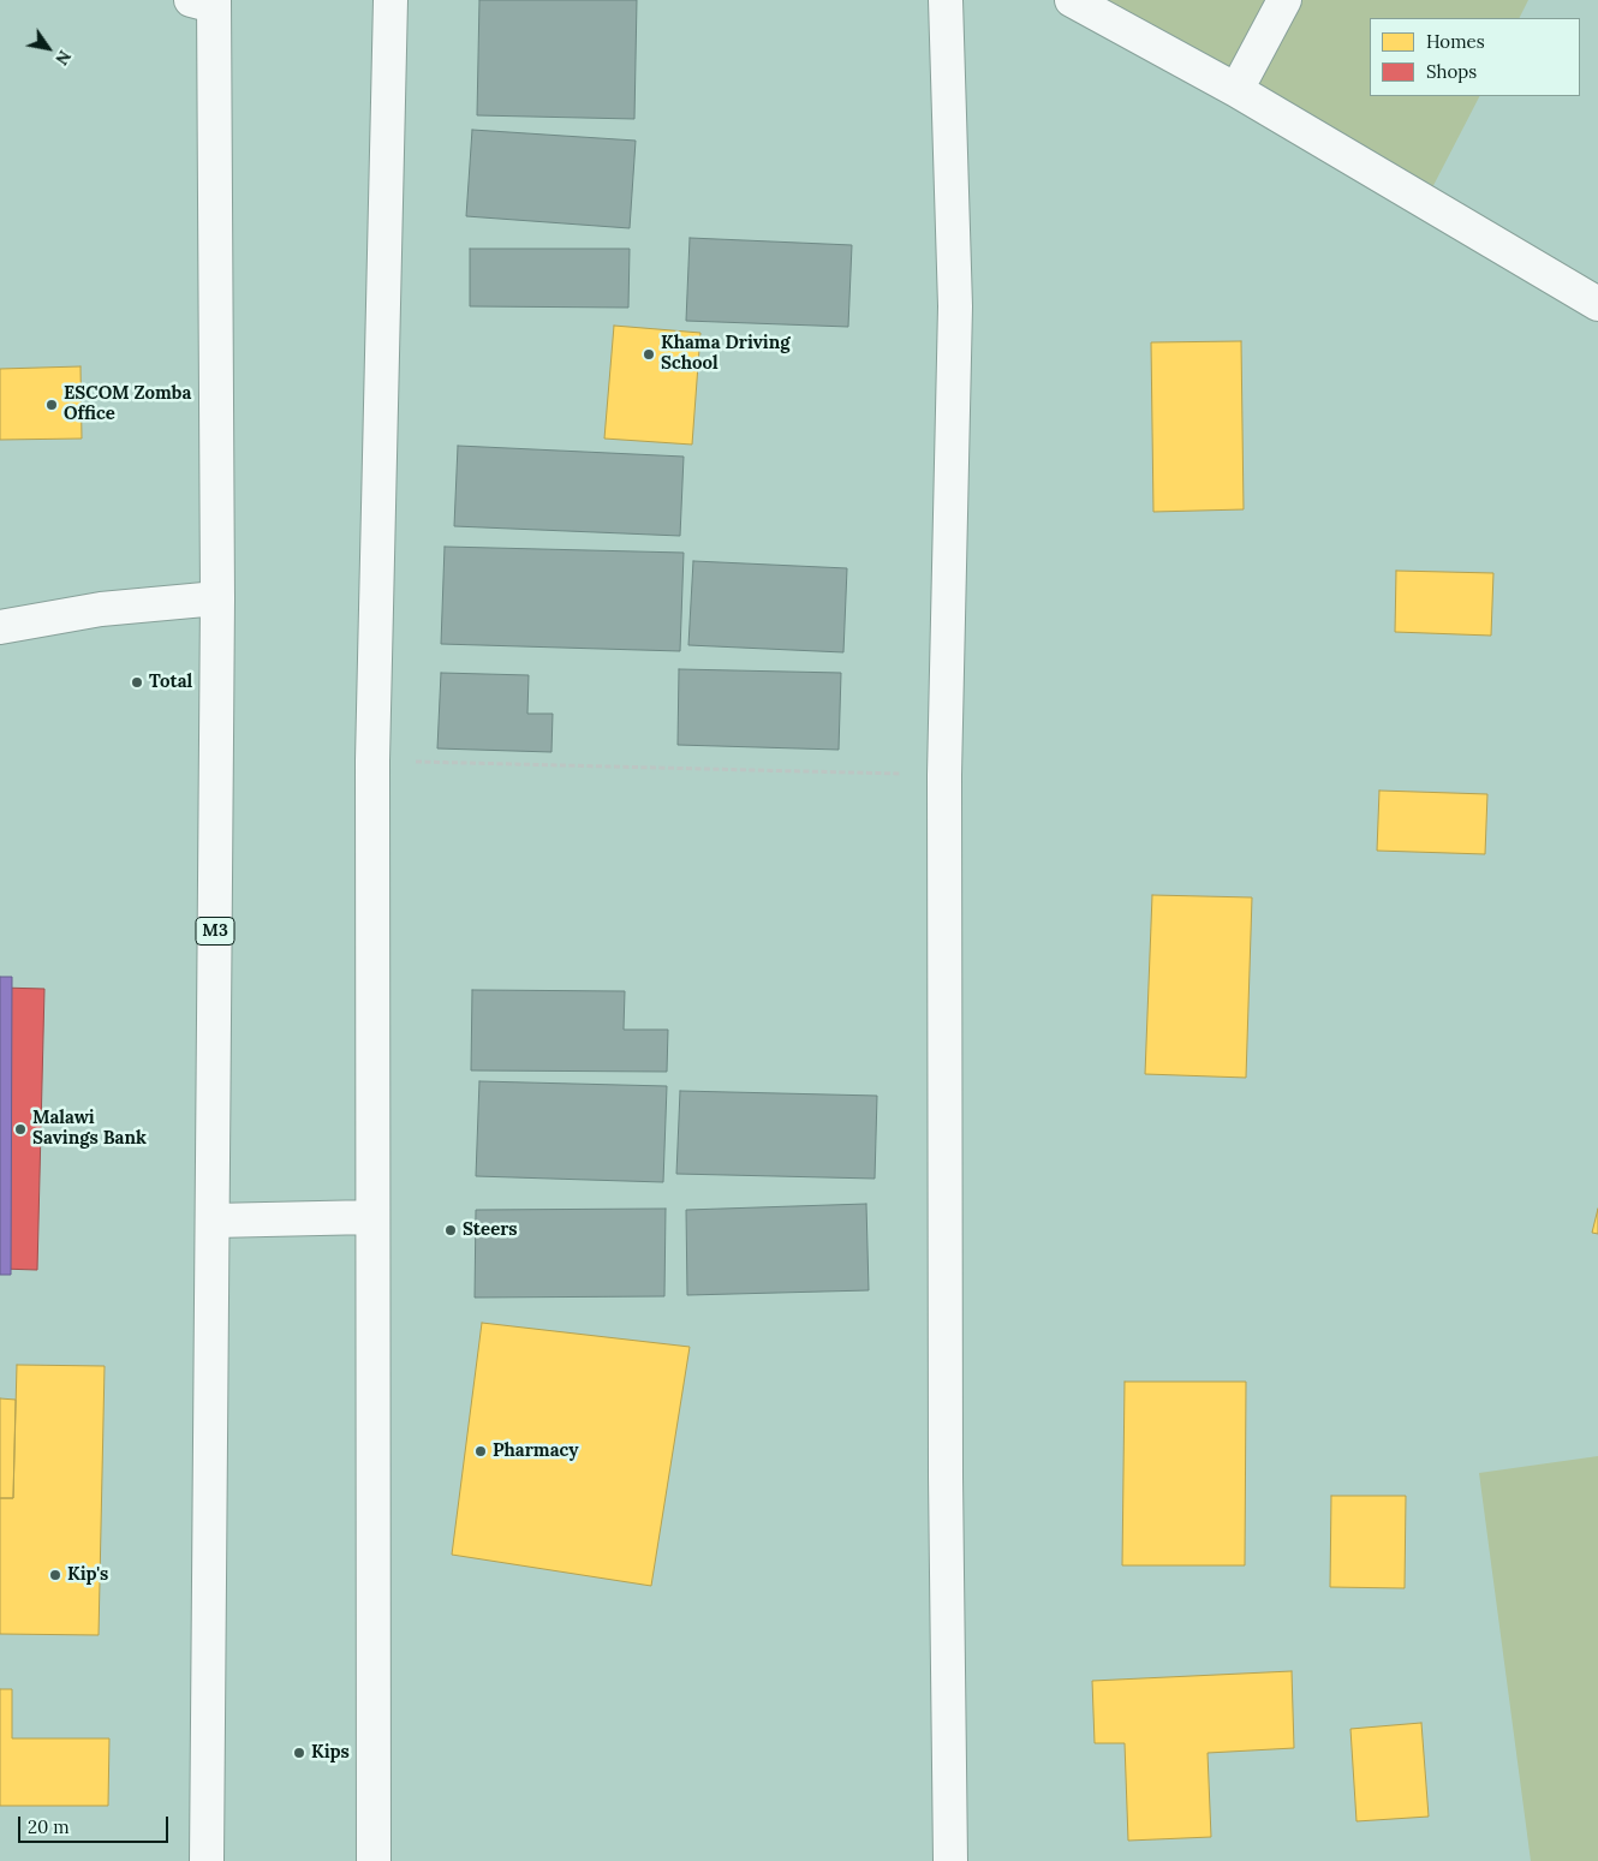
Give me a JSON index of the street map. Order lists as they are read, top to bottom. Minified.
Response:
{"streets":{"main road":["M3"]},"places":["Khama Driving School","ESCOM Zomba Office","Total","Malawi Savings Bank","Steers","Pharmacy","Kip's","Kips"],"legend":["Homes","Shops"],"scale_bar":"20 m","north":"bottom right"}
